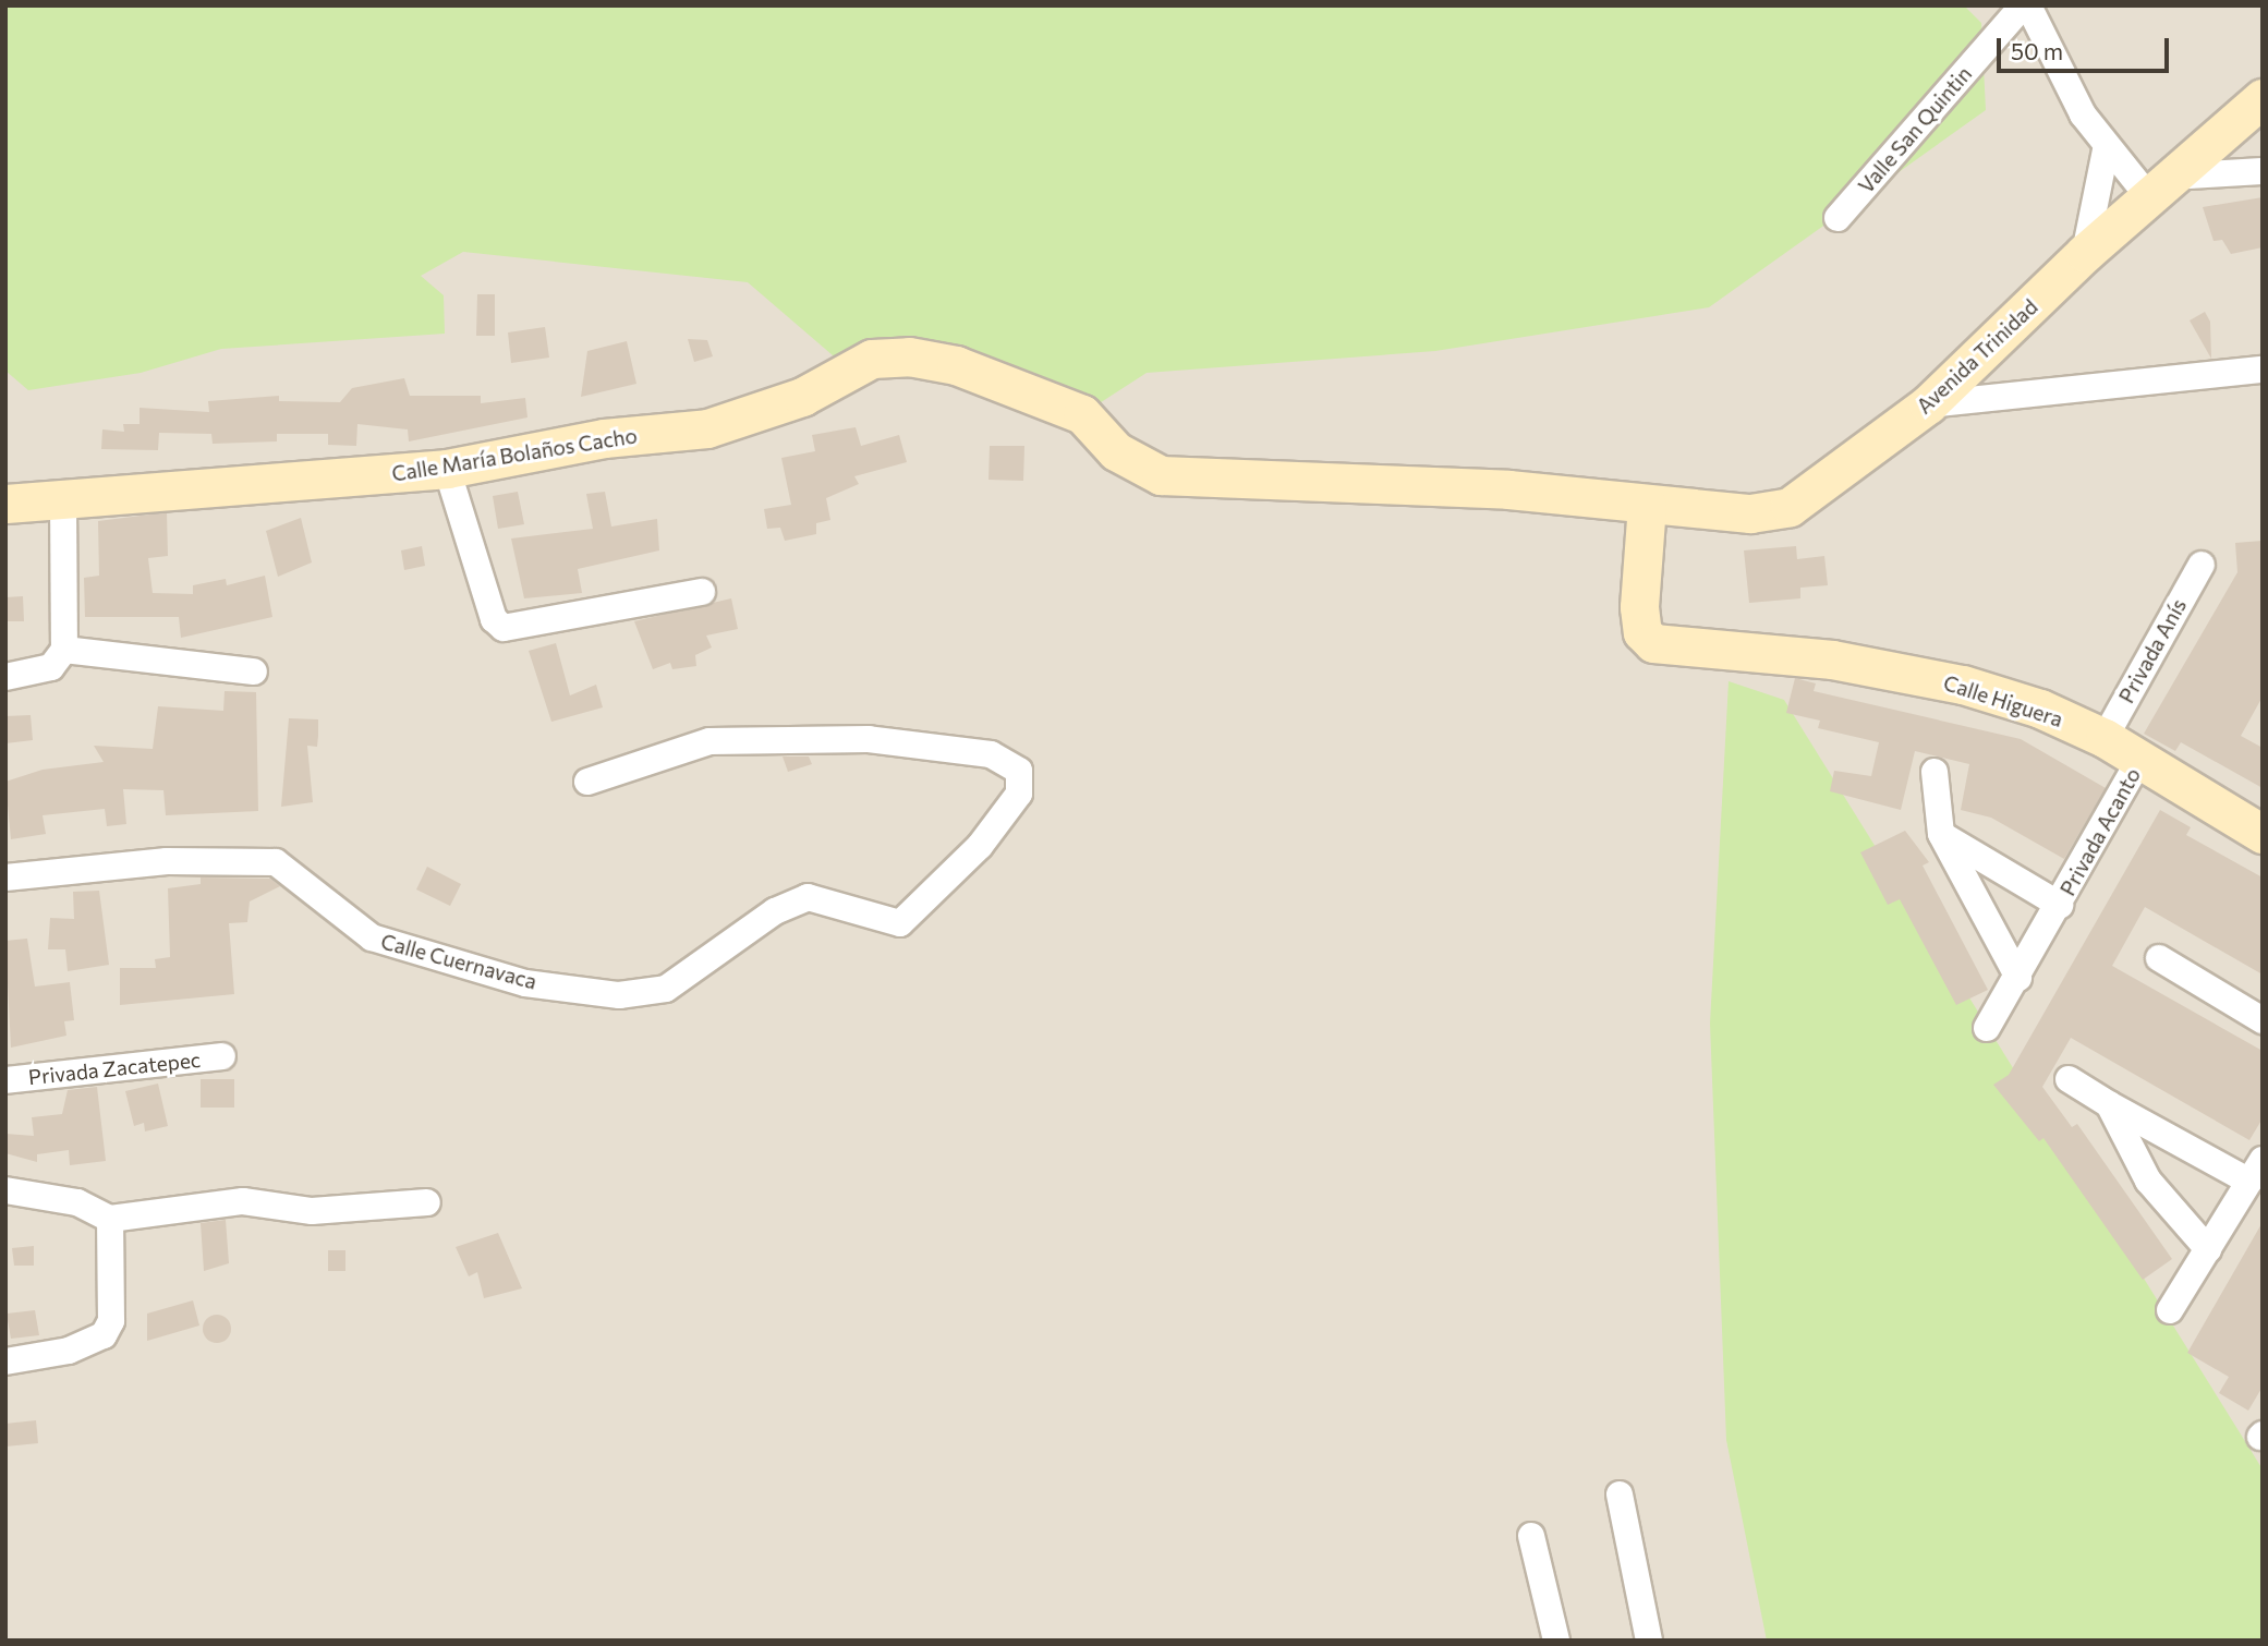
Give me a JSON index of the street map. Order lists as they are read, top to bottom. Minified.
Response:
{"streets":{"street":["Valle San Quintin","Avenida Trinidad","Calle María Bolaños Cacho","Privada Anís","Calle Higuera","Privada Acanto","Calle Cuernavaca","Privada Zacatepec"]},"crossings":[["Avenida Trinidad","Calle María Bolaños Cacho"],["Avenida Trinidad","Calle Higuera"],["Privada Anís","Calle Higuera"],["Calle Higuera","Privada Acanto"]],"scale_bar":"50 m"}
